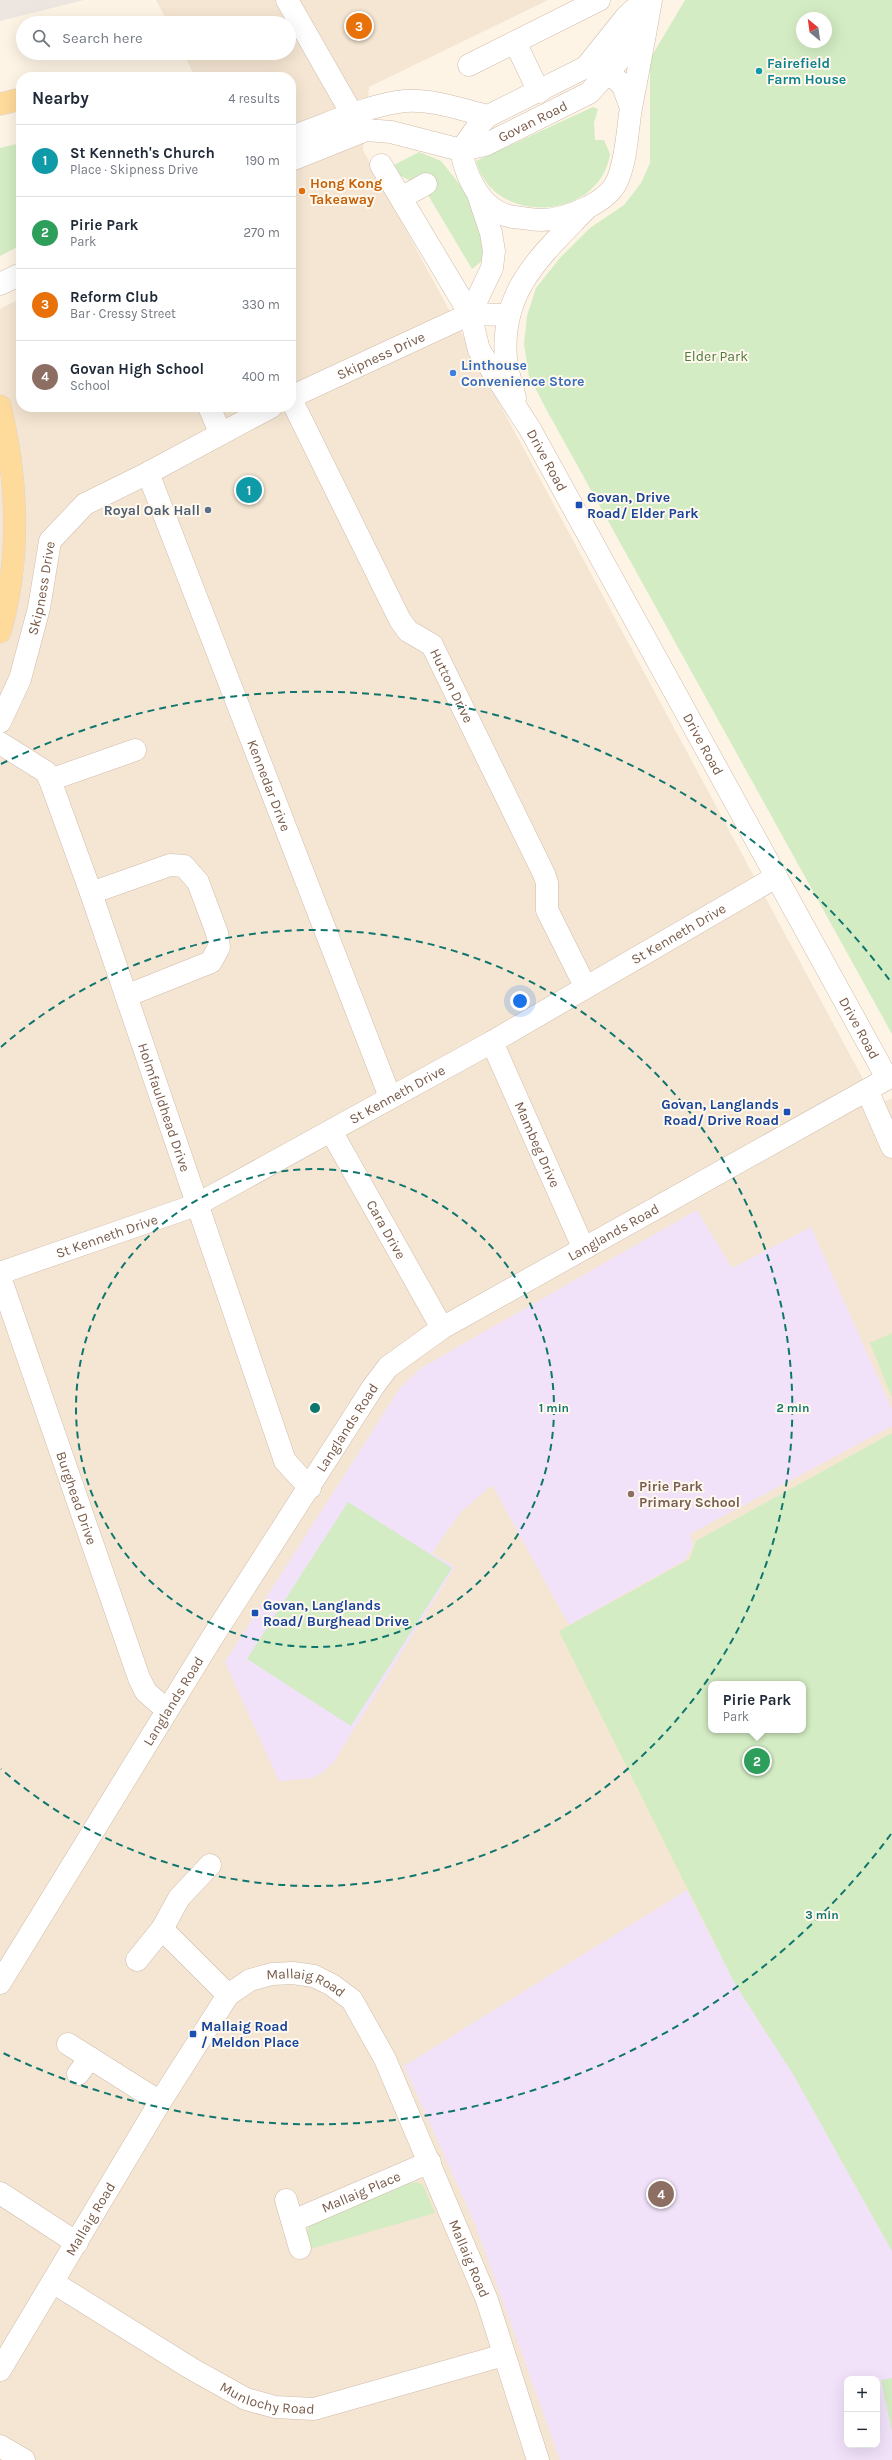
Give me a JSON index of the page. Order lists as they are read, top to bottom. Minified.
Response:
{"streets":{"street":["Govan Road","Skipness Drive","Drive Road","Hutton Drive","Kennedar Drive","St Kenneth Drive","Holmfauldhead Drive","Mambeg Drive","Cara Drive","Langlands Road","Burghead Drive","Mallaig Road","Mallaig Place","Munlochy Road"]},"crossings":[["Govan Road","Drive Road"],["Skipness Drive","Drive Road"],["Skipness Drive","Kennedar Drive"],["Drive Road","St Kenneth Drive"],["Drive Road","Langlands Road"],["Hutton Drive","St Kenneth Drive"],["Kennedar Drive","St Kenneth Drive"],["St Kenneth Drive","Holmfauldhead Drive"],["St Kenneth Drive","Mambeg Drive"],["St Kenneth Drive","Cara Drive"],["Holmfauldhead Drive","Langlands Road"],["Mambeg Drive","Langlands Road"],["Cara Drive","Langlands Road"],["Langlands Road","Burghead Drive"],["Mallaig Road","Mallaig Place"],["Mallaig Road","Munlochy Road"]],"parks":["Elder Park"],"places":{"other":["Fairefield Farm House","Hong Kong Takeaway","Linthouse Convenience Store","Royal Oak Hall","Pirie Park Primary School"],"transit":["Govan, Drive Road/ Elder Park","Govan, Langlands Road/ Drive Road","Govan, Langlands Road/ Burghead Drive","Mallaig Road / Meldon Place"]},"north":"top left","page":{"pins":["3","1","2","4"],"search":"Search here","heading":["Nearby","4 results"],"list":[{"mark":"1","name":"St Kenneth's Church","note":"Place · Skipness Drive","value":"190 m"},{"mark":"2","name":"Pirie Park","note":"Park","value":"270 m"},{"mark":"3","name":"Reform Club","note":"Bar · Cressy Street","value":"330 m"},{"mark":"4","name":"Govan High School","note":"School","value":"400 m"}],"popup":["Pirie Park","Park"],"map_buttons":["+","−"]},"rings":["1 min","2 min","3 min"]}
